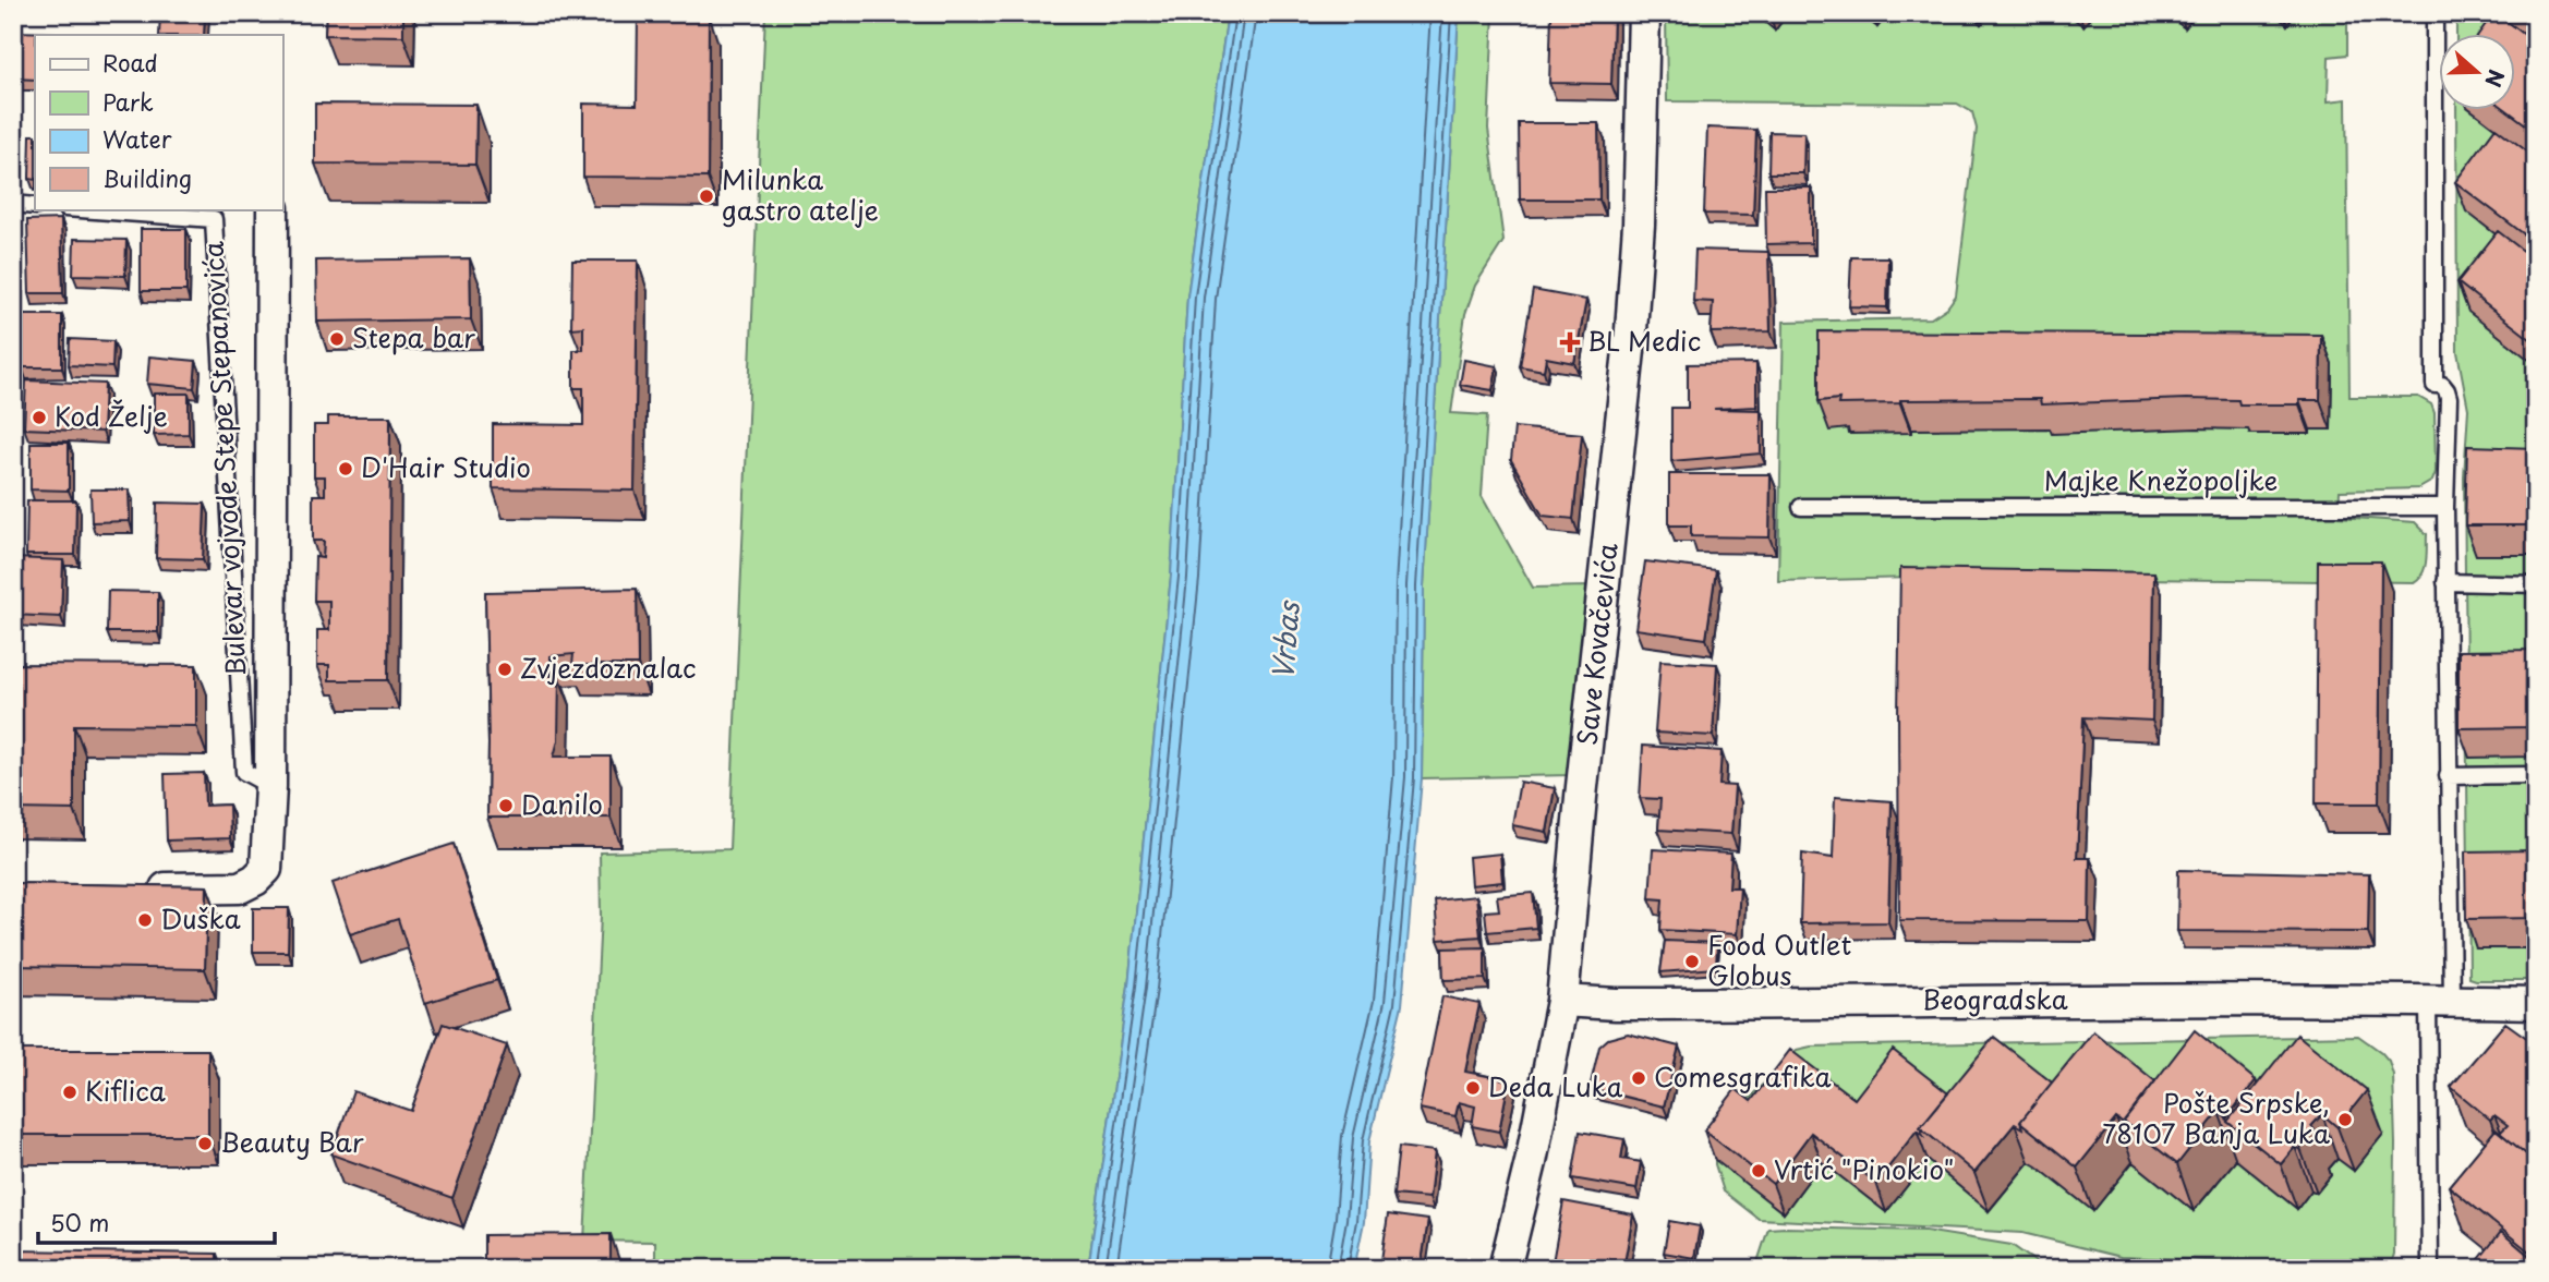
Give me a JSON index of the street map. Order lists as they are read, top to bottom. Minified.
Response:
{"streets":{"street":["Bulevar vojvode Stepe Stepanovića","Save Kovačevića","Beogradska"],"lane":["Majke Knežopoljke"]},"crossings":[["Save Kovačevića","Beogradska"]],"water":["Vrbas"],"places":{"other":["Milunka gastro atelje","Stepa bar","Kod Želje","D'Hair Studio","Zvjezdoznalac","Danilo","Duška","Food Outlet Globus","Comesgrafika","Deda Luka","Kiflica","Pošte Srpske, 78107 Banja Luka","Beauty Bar","Vrtić \"Pinokio\""],"health":["BL Medic"]},"legend":["Road","Park","Water","Building"],"scale_bar":"50 m","north":"right"}
